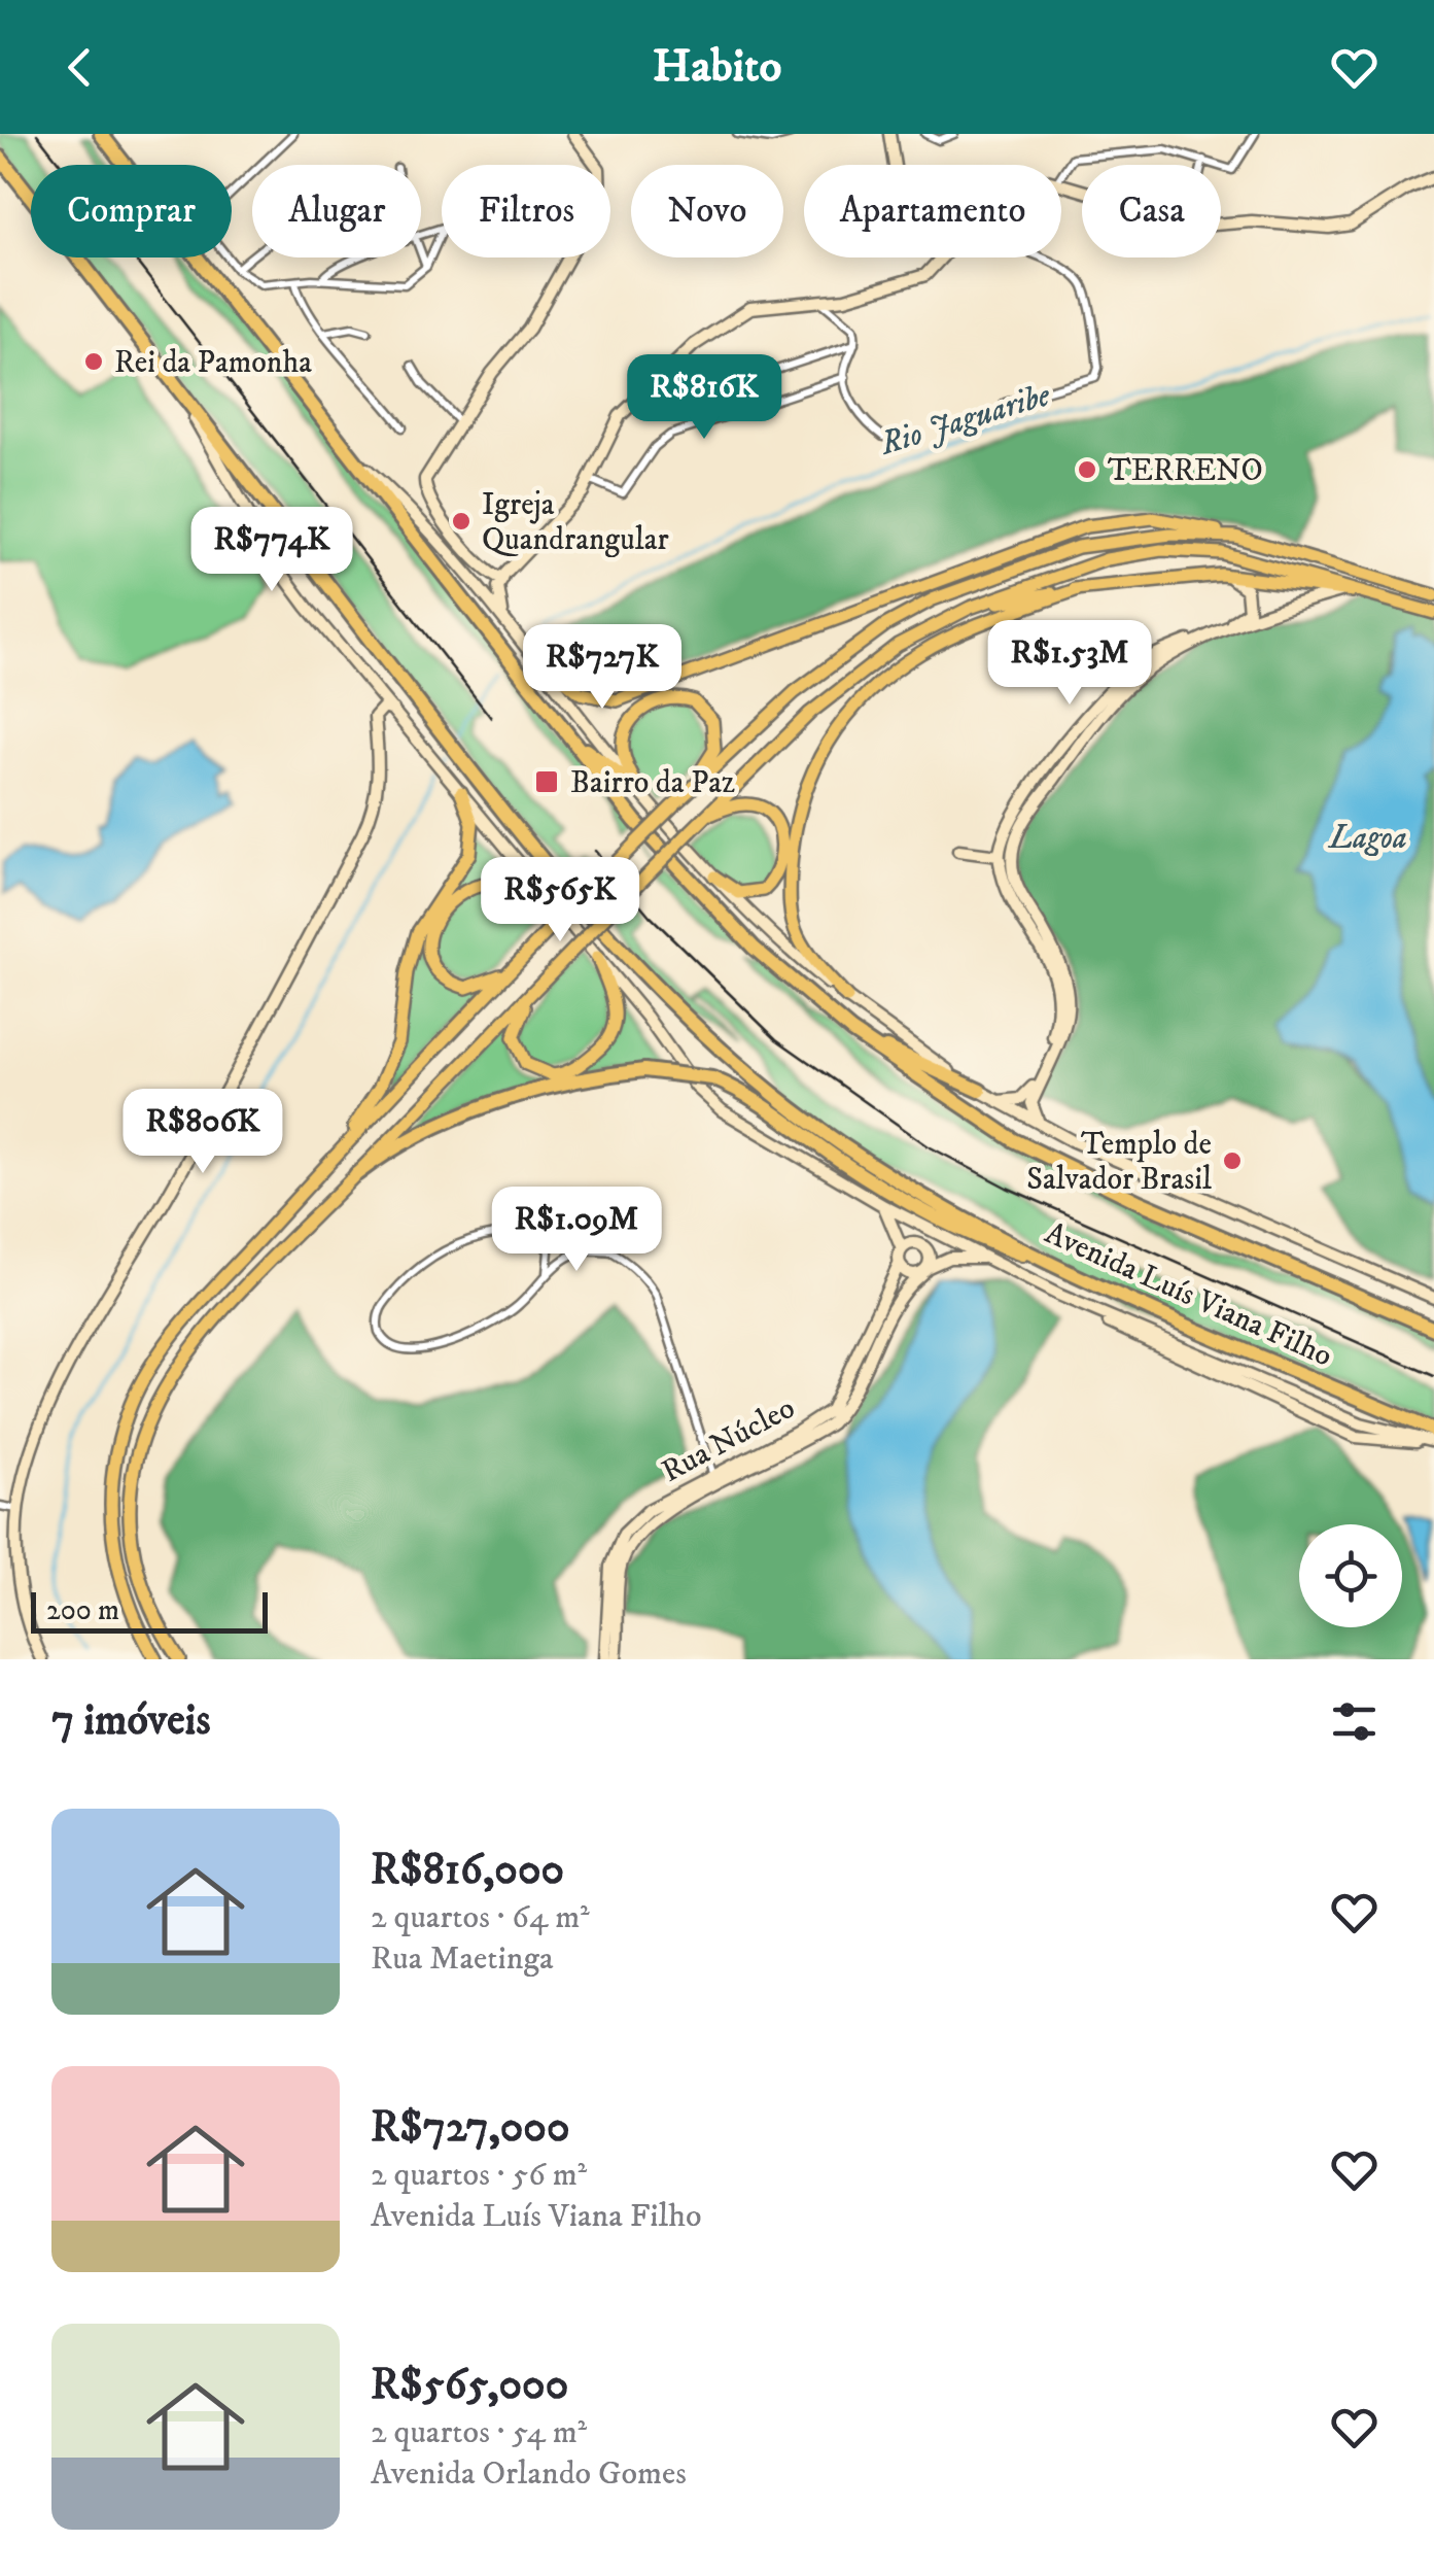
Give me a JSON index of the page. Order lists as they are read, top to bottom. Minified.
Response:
{"streets":{"highway":["Avenida Luís Viana Filho"],"street":["Rua Núcleo"]},"water":["Rio Jaguaribe","Lagoa"],"places":{"other":["Rei da Pamonha","TERRENO","Igreja Quandrangular","Templo de Salvador Brasil"],"transit":["Bairro da Paz"]},"scale_bar":"200 m","page":{"header":"Habito","chip":["Comprar","Alugar","Filtros","Novo","Apartamento","Casa"],"price":["R$816K","R$774K","R$1.53M","R$727K","R$565K","R$806K","R$1.09M"],"scale":"200 m","heading":"7 imóveis","list":[{"name":"R$816,000","note":"2 quartos · 64 m² · Rua Maetinga"},{"name":"R$727,000","note":"2 quartos · 56 m² · Avenida Luís Viana Filho"},{"name":"R$565,000","note":"2 quartos · 54 m² · Avenida Orlando Gomes"}]}}
